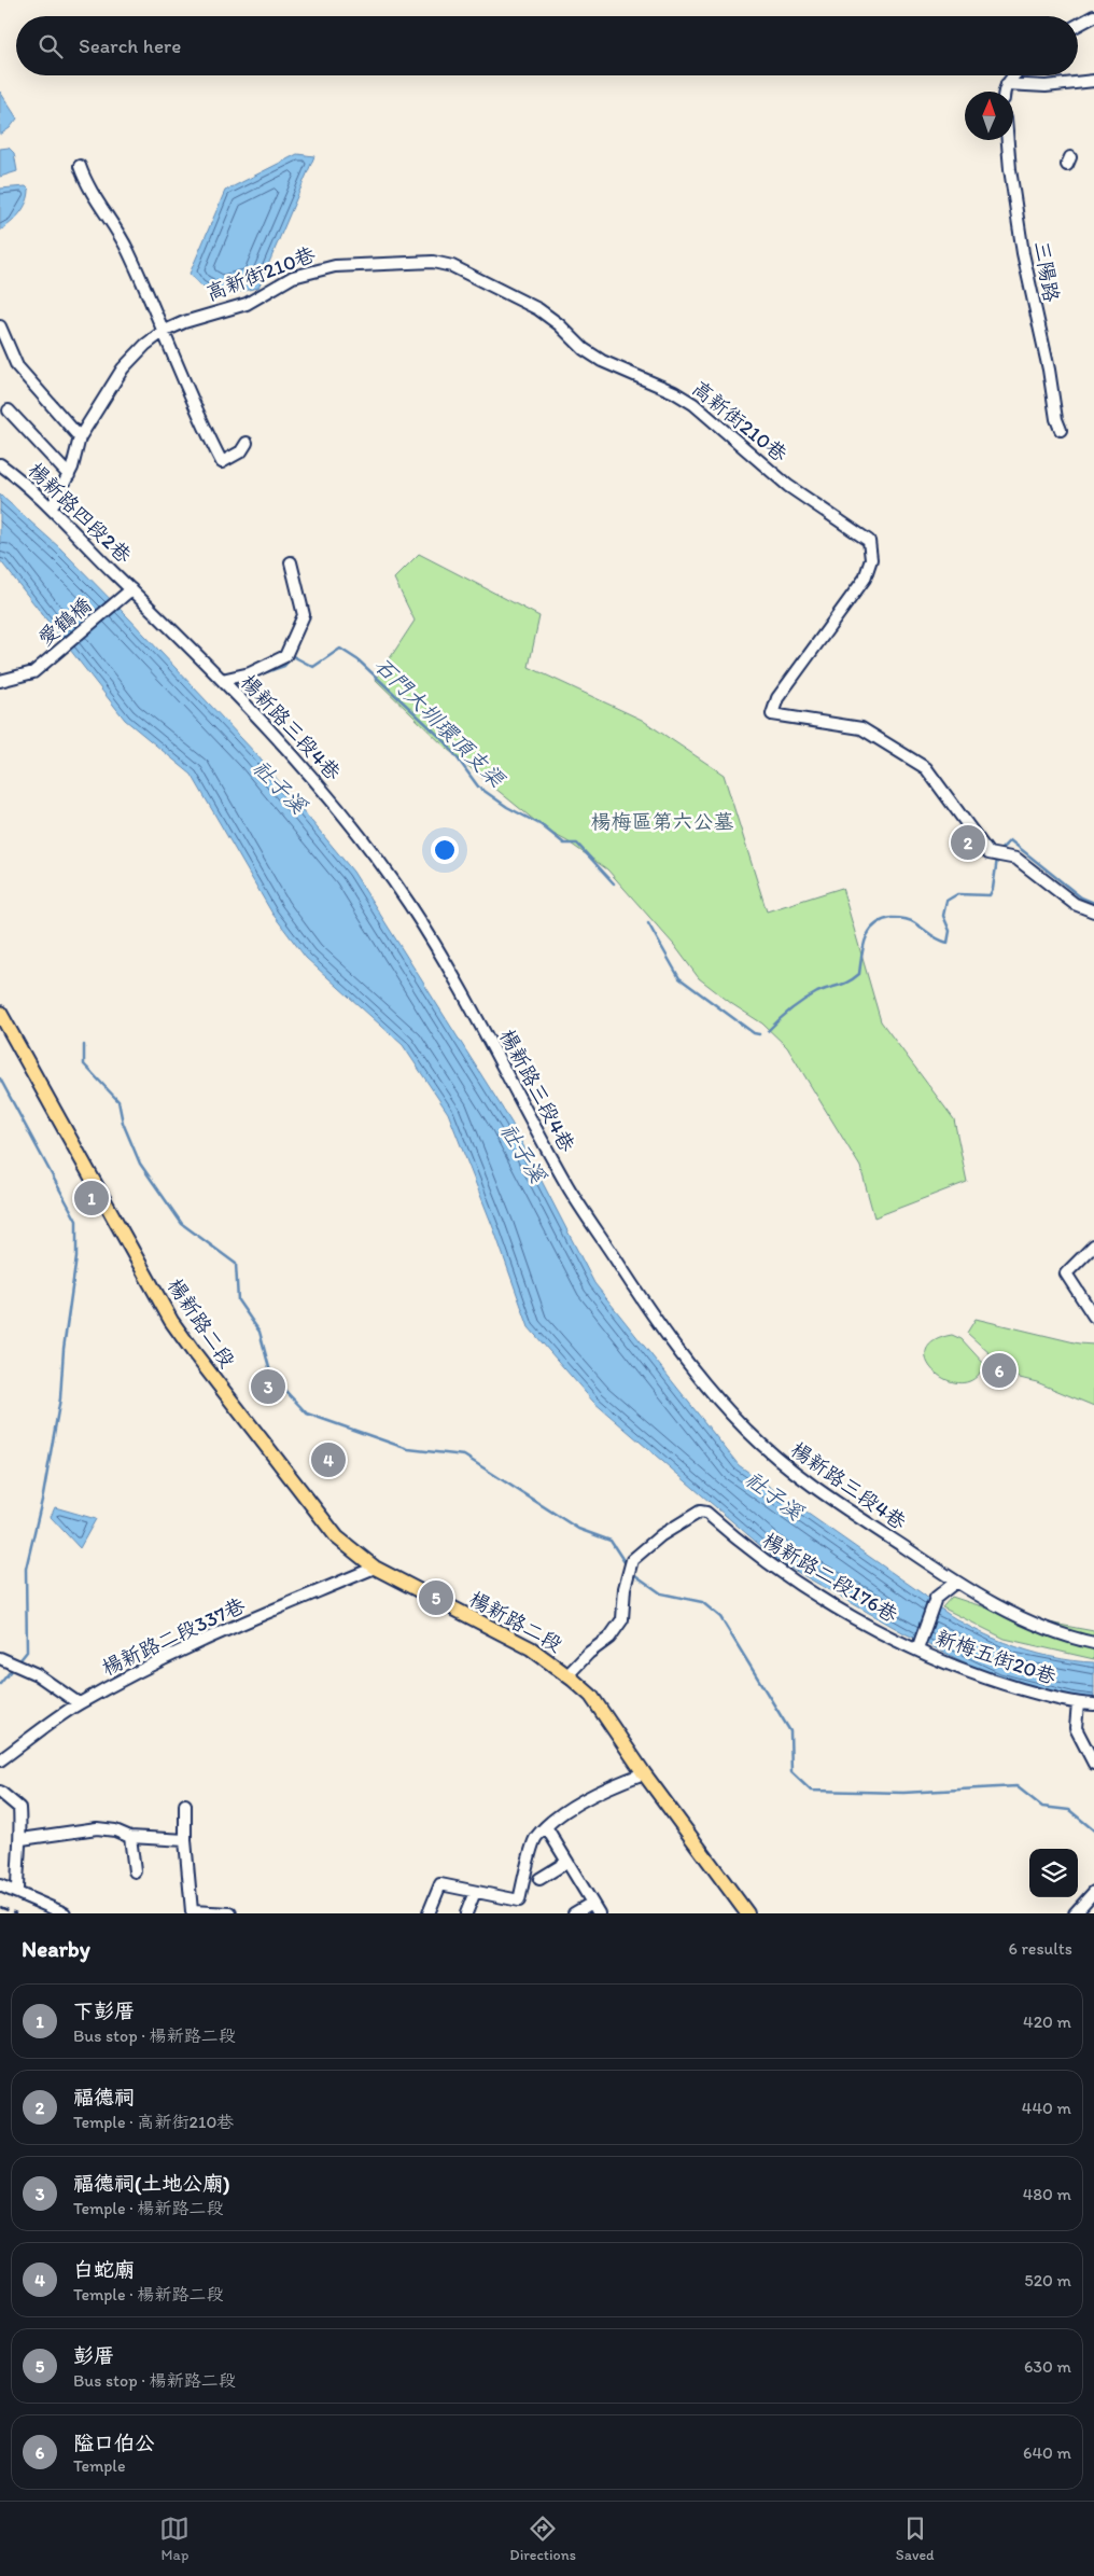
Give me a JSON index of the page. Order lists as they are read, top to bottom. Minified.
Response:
{"streets":{"main road":["楊新路二段"],"street":["三陽路","高新街210巷","楊新路四段2巷","愛鶴橋","楊新路三段4巷","楊新路二段176巷","楊新路二段337巷","新梅五街20巷"]},"crossings":[["高新街210巷","楊新路四段2巷"],["楊新路四段2巷","愛鶴橋"],["楊新路四段2巷","楊新路三段4巷"],["愛鶴橋","楊新路三段4巷"],["楊新路二段","楊新路二段176巷"],["楊新路二段","楊新路二段337巷"],["楊新路二段176巷","新梅五街20巷"]],"water":["石門大圳環頂支渠","社子溪"],"parks":["楊梅區第六公墓"],"north":"top","page":{"search":"Search here","pins":["2","1","6","3","4","5"],"heading":["Nearby","6 results"],"list":[{"mark":"1","name":"下彭厝","note":"Bus stop · 楊新路二段","value":"420 m"},{"mark":"2","name":"福德祠","note":"Temple · 高新街210巷","value":"440 m"},{"mark":"3","name":"福德祠(土地公廟)","note":"Temple · 楊新路二段","value":"480 m"},{"mark":"4","name":"白蛇廟","note":"Temple · 楊新路二段","value":"520 m"},{"mark":"5","name":"彭厝","note":"Bus stop · 楊新路二段","value":"630 m"},{"mark":"6","name":"隘口伯公","note":"Temple","value":"640 m"}],"nav":["Map","Directions","Saved"]}}
